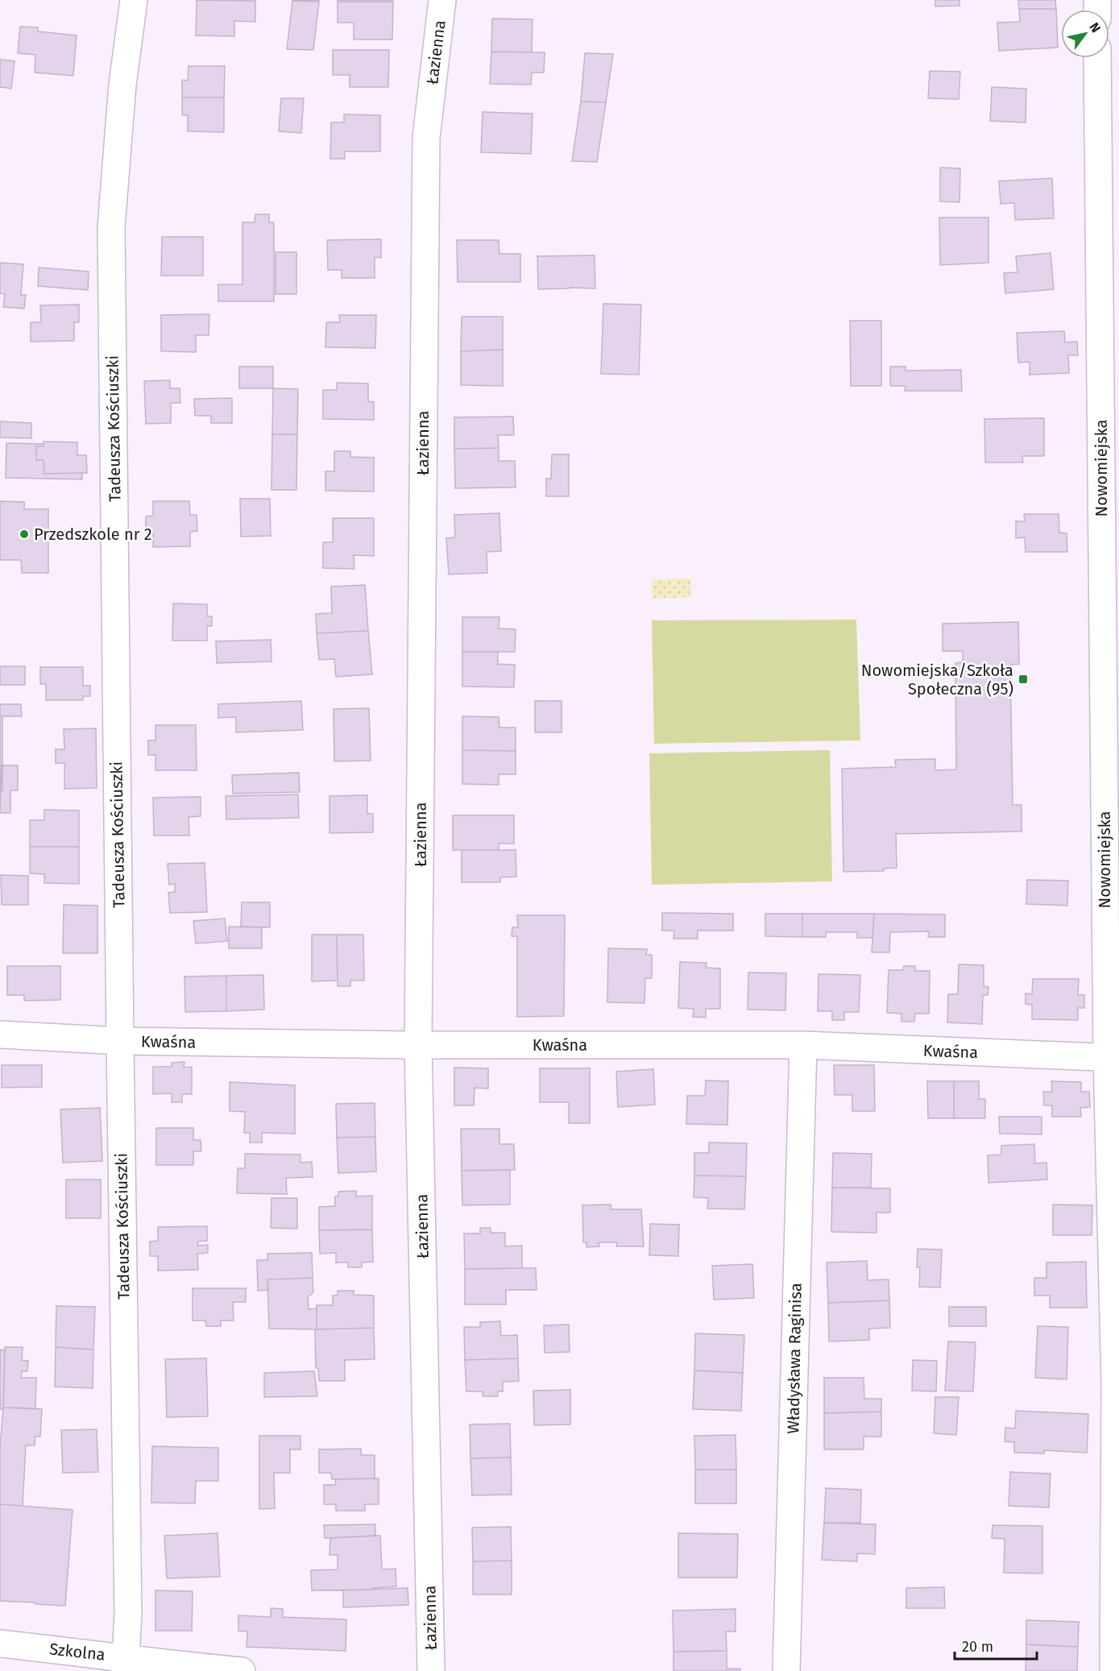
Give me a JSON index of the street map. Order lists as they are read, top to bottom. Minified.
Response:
{"streets":{"street":["Łazienna","Tadeusza Kościuszki","Nowomiejska","Kwaśna","Władysława Raginisa","Szkolna"]},"crossings":[["Łazienna","Kwaśna"],["Tadeusza Kościuszki","Kwaśna"],["Tadeusza Kościuszki","Szkolna"],["Nowomiejska","Kwaśna"],["Kwaśna","Władysława Raginisa"]],"places":{"other":["Przedszkole nr 2"],"transit":["Nowomiejska/Szkoła Społeczna (95)"]},"scale_bar":"20 m","north":"top right"}
